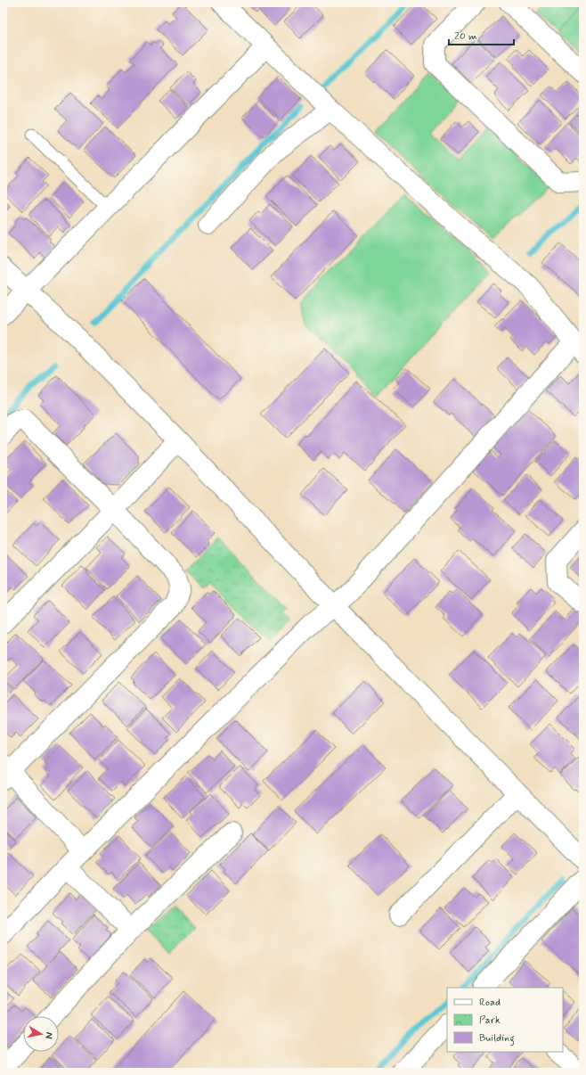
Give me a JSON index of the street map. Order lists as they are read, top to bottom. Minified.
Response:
{"legend":["Road","Park","Building"],"scale_bar":"20 m","north":"right"}
